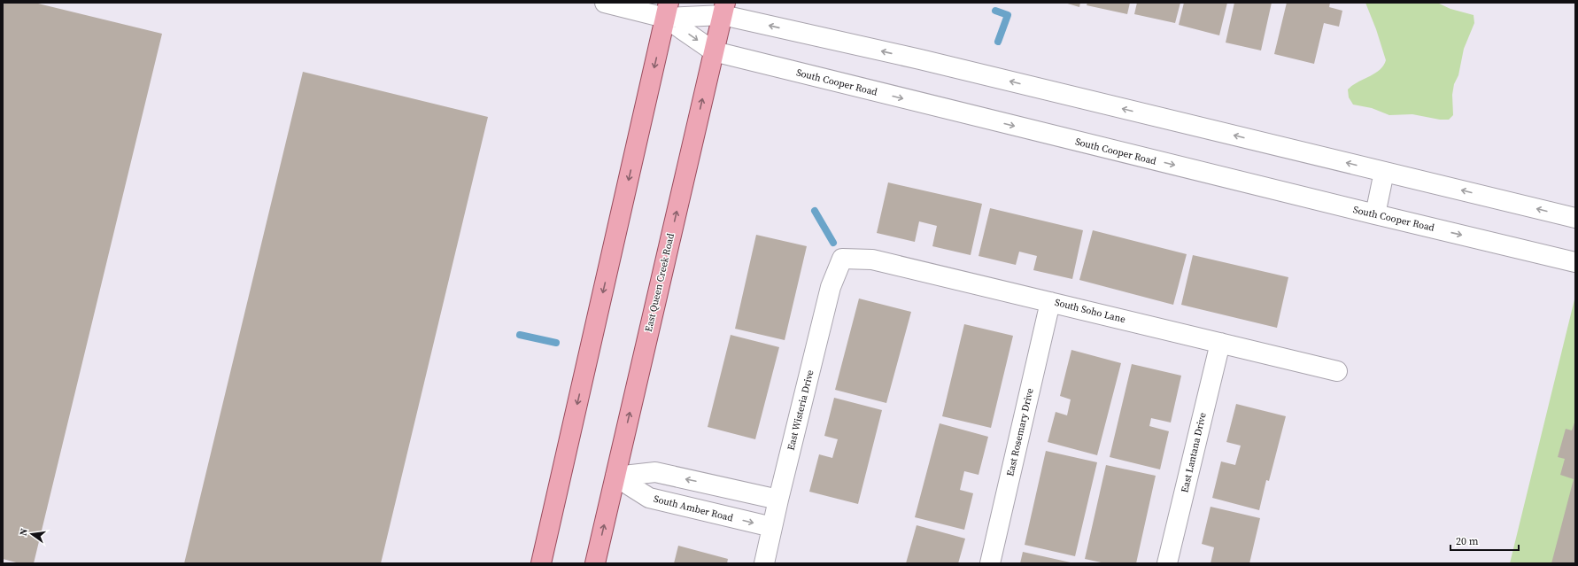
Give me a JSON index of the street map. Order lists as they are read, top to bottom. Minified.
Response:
{"streets":{"main road":["South Cooper Road","East Queen Creek Road","South Soho Lane","East Wisteria Drive","East Rosemary Drive","East Lantana Drive","South Amber Road"]},"crossings":[["South Cooper Road","East Queen Creek Road"],["East Queen Creek Road","South Amber Road"],["South Soho Lane","East Wisteria Drive"],["South Soho Lane","East Rosemary Drive"],["South Soho Lane","East Lantana Drive"],["East Wisteria Drive","South Amber Road"]],"scale_bar":"20 m","north":"left"}
